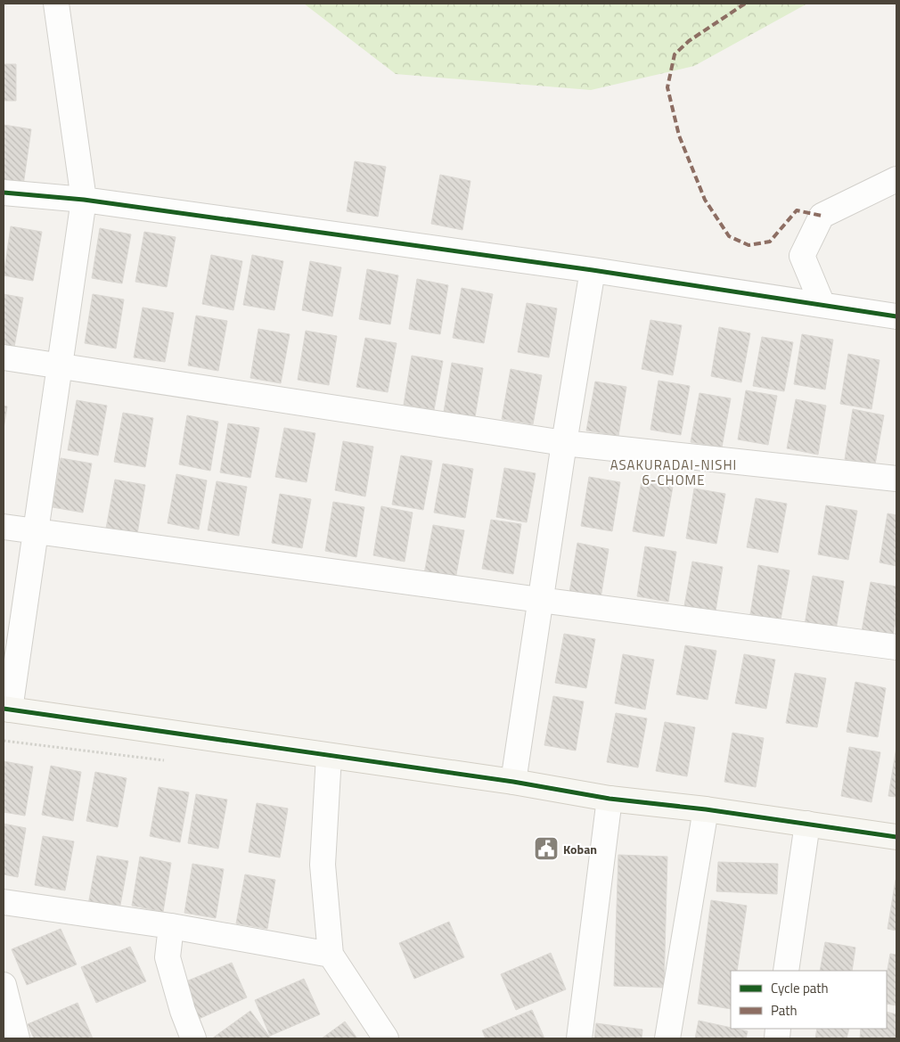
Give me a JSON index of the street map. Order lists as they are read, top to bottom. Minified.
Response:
{"districts":["ASAKURADAI-NISHI 6-CHOME"],"places":{"public building":["Koban"]},"legend":["Cycle path","Path"]}
